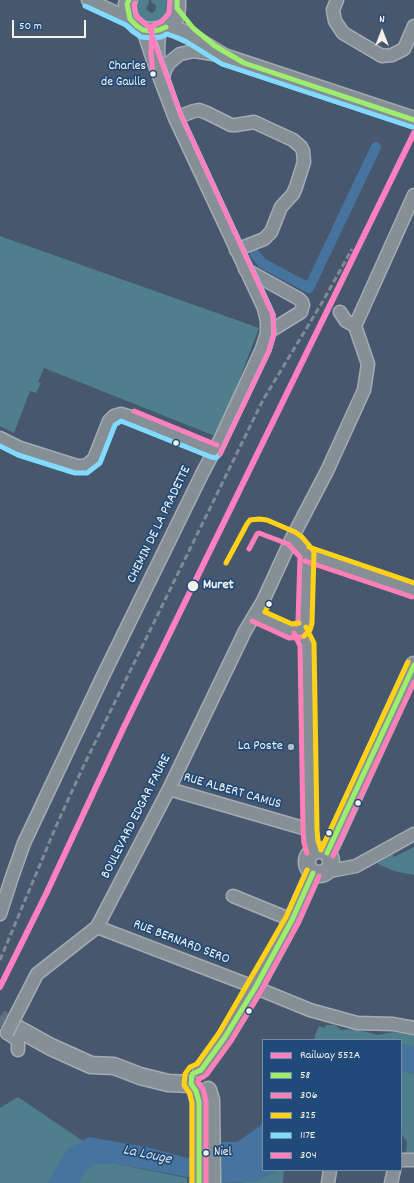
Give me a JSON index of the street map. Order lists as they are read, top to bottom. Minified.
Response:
{"streets":{"street":["CHEMIN DE LA PRADETTE","RUE ALBERT CAMUS","BOULEVARD EDGAR FAURE","RUE BERNARD SERO"]},"crossings":[["RUE ALBERT CAMUS","BOULEVARD EDGAR FAURE"],["BOULEVARD EDGAR FAURE","RUE BERNARD SERO"]],"water":["La Louge"],"places":["Charles de Gaulle","Muret","La Poste","Niel"],"lines":["transit line 58","transit line 304","transit line 117E","rail line 552A","transit line 325","transit line 306"],"legend":["Railway 552A","58","306","325","117E","304"],"scale_bar":"50 m","north":"top"}
